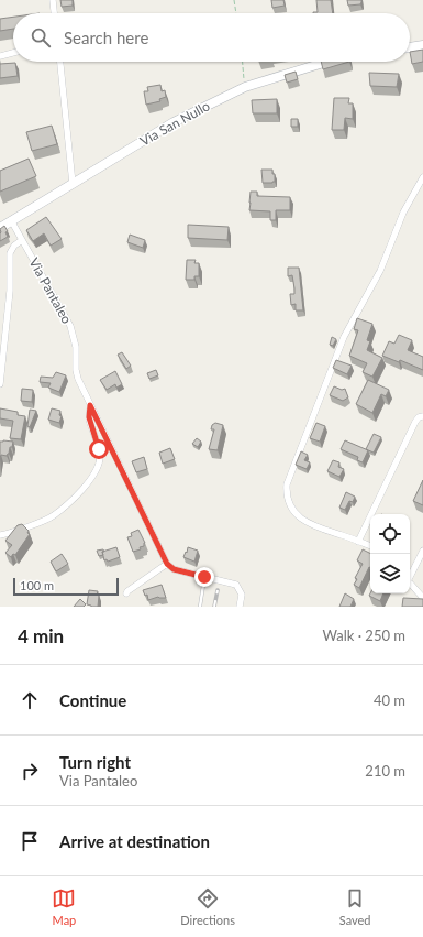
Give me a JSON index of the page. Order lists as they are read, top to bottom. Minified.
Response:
{"streets":{"street":["Via San Nullo","Via Pantaleo"]},"crossings":[["Via San Nullo","Via Pantaleo"]],"scale_bar":"100 m","page":{"search":"Search here","scale":"100 m","heading":["4 min","Walk · 250 m"],"list":[["Continue","40 m"],["Turn right","Via Pantaleo","210 m"],"Arrive at destination"],"nav":["Map","Directions","Saved"]}}
